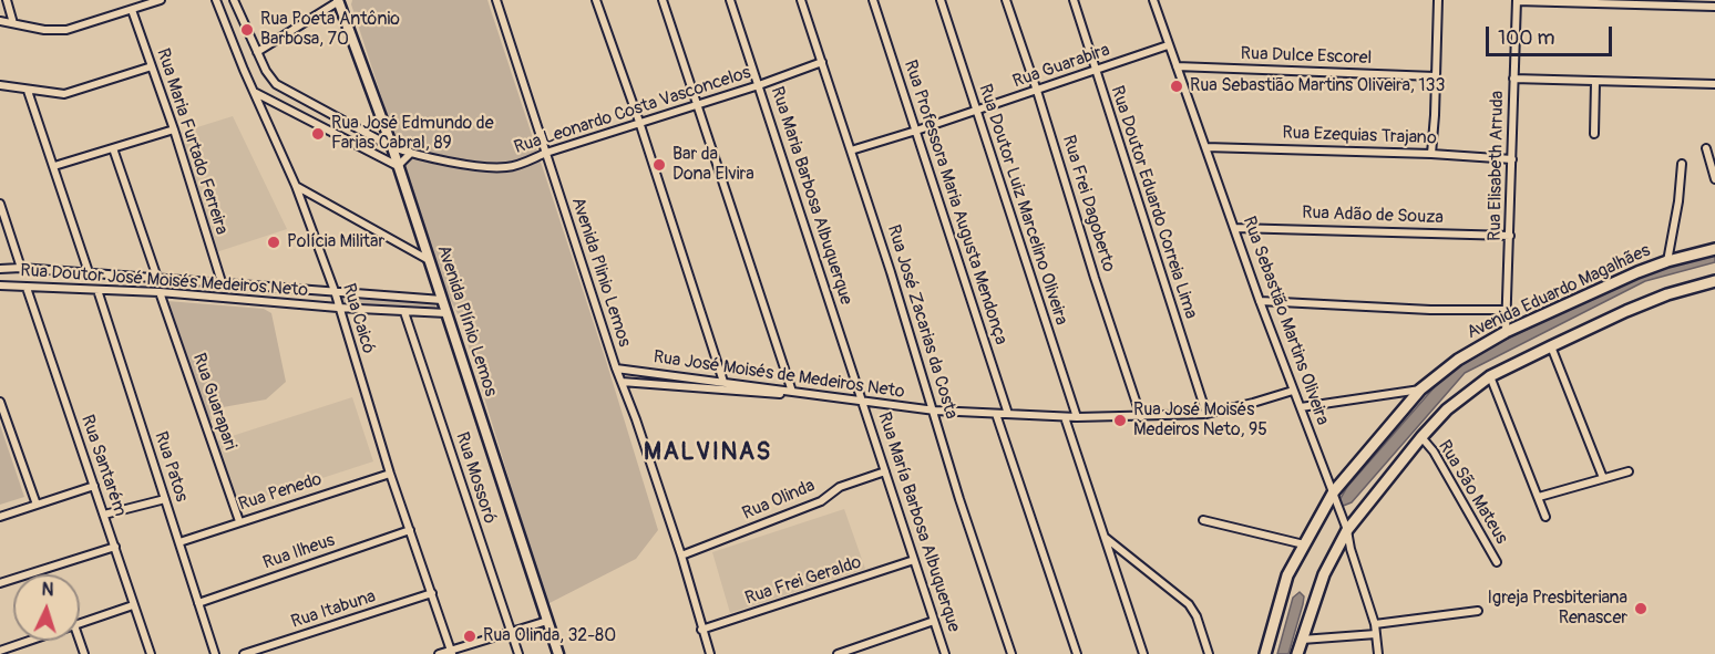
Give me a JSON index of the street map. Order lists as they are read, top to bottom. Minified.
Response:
{"streets":{"main road":["Avenida Eduardo Magalhães","Avenida Plínio Lemos"],"street":["Rua Dulce Escorel","Rua Guarabira","Rua Leonardo Costa Vasconcelos","Rua Ezequias Trajano","Rua Maria Furtado Ferreira","Rua Elisabeth Arruda","Rua Maria Barbosa Albuquerque","Rua Professora Maria Augusta Mendonça","Rua Doutor Eduardo Correia Lima","Rua Frei Dagoberto","Rua Doutor Luiz Marcelino Oliveira","Rua Adão de Souza","Avenida Plinio Lemos","Rua Doutor José Moisés Medeiros Neto","Rua Caicó","Rua Sebastião Martins Oliveira","Rua José Zacarias da Costa","Rua José Moisés de Medeiros Neto","Rua Guarapari","Rua Santarém","Rua Patos","Rua Mossoró","Rua Penedo","Rua São Mateus","Rua Olinda","Rua María Barbosa Albuquerque","Rua Ilheus","Rua Frei Geraldo","Rua Itabuna"]},"crossings":[["Rua Dulce Escorel","Rua Sebastião Martins Oliveira"],["Rua Guarabira","Rua Professora Maria Augusta Mendonça"],["Rua Guarabira","Rua Doutor Eduardo Correia Lima"],["Rua Guarabira","Rua Frei Dagoberto"],["Rua Guarabira","Rua Doutor Luiz Marcelino Oliveira"],["Rua Guarabira","Rua Sebastião Martins Oliveira"],["Rua Guarabira","Rua José Zacarias da Costa"],["Rua Leonardo Costa Vasconcelos","Rua Maria Barbosa Albuquerque"],["Rua Leonardo Costa Vasconcelos","Avenida Plinio Lemos"],["Rua Leonardo Costa Vasconcelos","Avenida Plínio Lemos"],["Rua Leonardo Costa Vasconcelos","Rua José Zacarias da Costa"],["Rua Ezequias Trajano","Rua Elisabeth Arruda"],["Rua Ezequias Trajano","Rua Sebastião Martins Oliveira"],["Rua Maria Furtado Ferreira","Rua Doutor José Moisés Medeiros Neto"],["Rua Elisabeth Arruda","Rua Adão de Souza"],["Rua Elisabeth Arruda","Avenida Eduardo Magalhães"],["Rua Maria Barbosa Albuquerque","Rua José Moisés de Medeiros Neto"],["Rua Maria Barbosa Albuquerque","Rua María Barbosa Albuquerque"],["Rua Professora Maria Augusta Mendonça","Rua José Moisés de Medeiros Neto"],["Rua Doutor Eduardo Correia Lima","Rua José Moisés de Medeiros Neto"],["Rua Frei Dagoberto","Rua José Moisés de Medeiros Neto"],["Rua Doutor Luiz Marcelino Oliveira","Rua José Moisés de Medeiros Neto"],["Rua Adão de Souza","Rua Sebastião Martins Oliveira"],["Avenida Plinio Lemos","Rua José Moisés de Medeiros Neto"],["Avenida Plinio Lemos","Rua Olinda"],["Avenida Plinio Lemos","Rua Frei Geraldo"],["Rua Doutor José Moisés Medeiros Neto","Rua Caicó"],["Rua Doutor José Moisés Medeiros Neto","Avenida Plínio Lemos"],["Rua Doutor José Moisés Medeiros Neto","Rua Guarapari"],["Rua Doutor José Moisés Medeiros Neto","Rua Santarém"],["Rua Doutor José Moisés Medeiros Neto","Rua Patos"],["Rua Doutor José Moisés Medeiros Neto","Rua Mossoró"],["Avenida Eduardo Magalhães","Rua Sebastião Martins Oliveira"],["Rua Caicó","Rua Penedo"],["Rua Caicó","Rua Ilheus"],["Rua Caicó","Rua Itabuna"],["Rua Sebastião Martins Oliveira","Rua José Moisés de Medeiros Neto"],["Rua José Zacarias da Costa","Rua José Moisés de Medeiros Neto"],["Rua José Moisés de Medeiros Neto","Rua María Barbosa Albuquerque"],["Rua Guarapari","Rua Penedo"],["Rua Patos","Rua Penedo"],["Rua Patos","Rua Ilheus"],["Rua Olinda","Rua María Barbosa Albuquerque"],["Rua María Barbosa Albuquerque","Rua Frei Geraldo"]],"districts":["MALVINAS"],"places":["Rua Poeta Antônio Barbosa, 70","Rua Sebastião Martins Oliveira, 133","Rua José Edmundo de Farias Cabral, 89","Bar da Dona Elvira","Polícia Militar","Rua José Moisés Medeiros Neto, 95","Igreja Presbiteriana Renascer","Rua Olinda, 32-80"],"scale_bar":"100 m","north":"top"}
